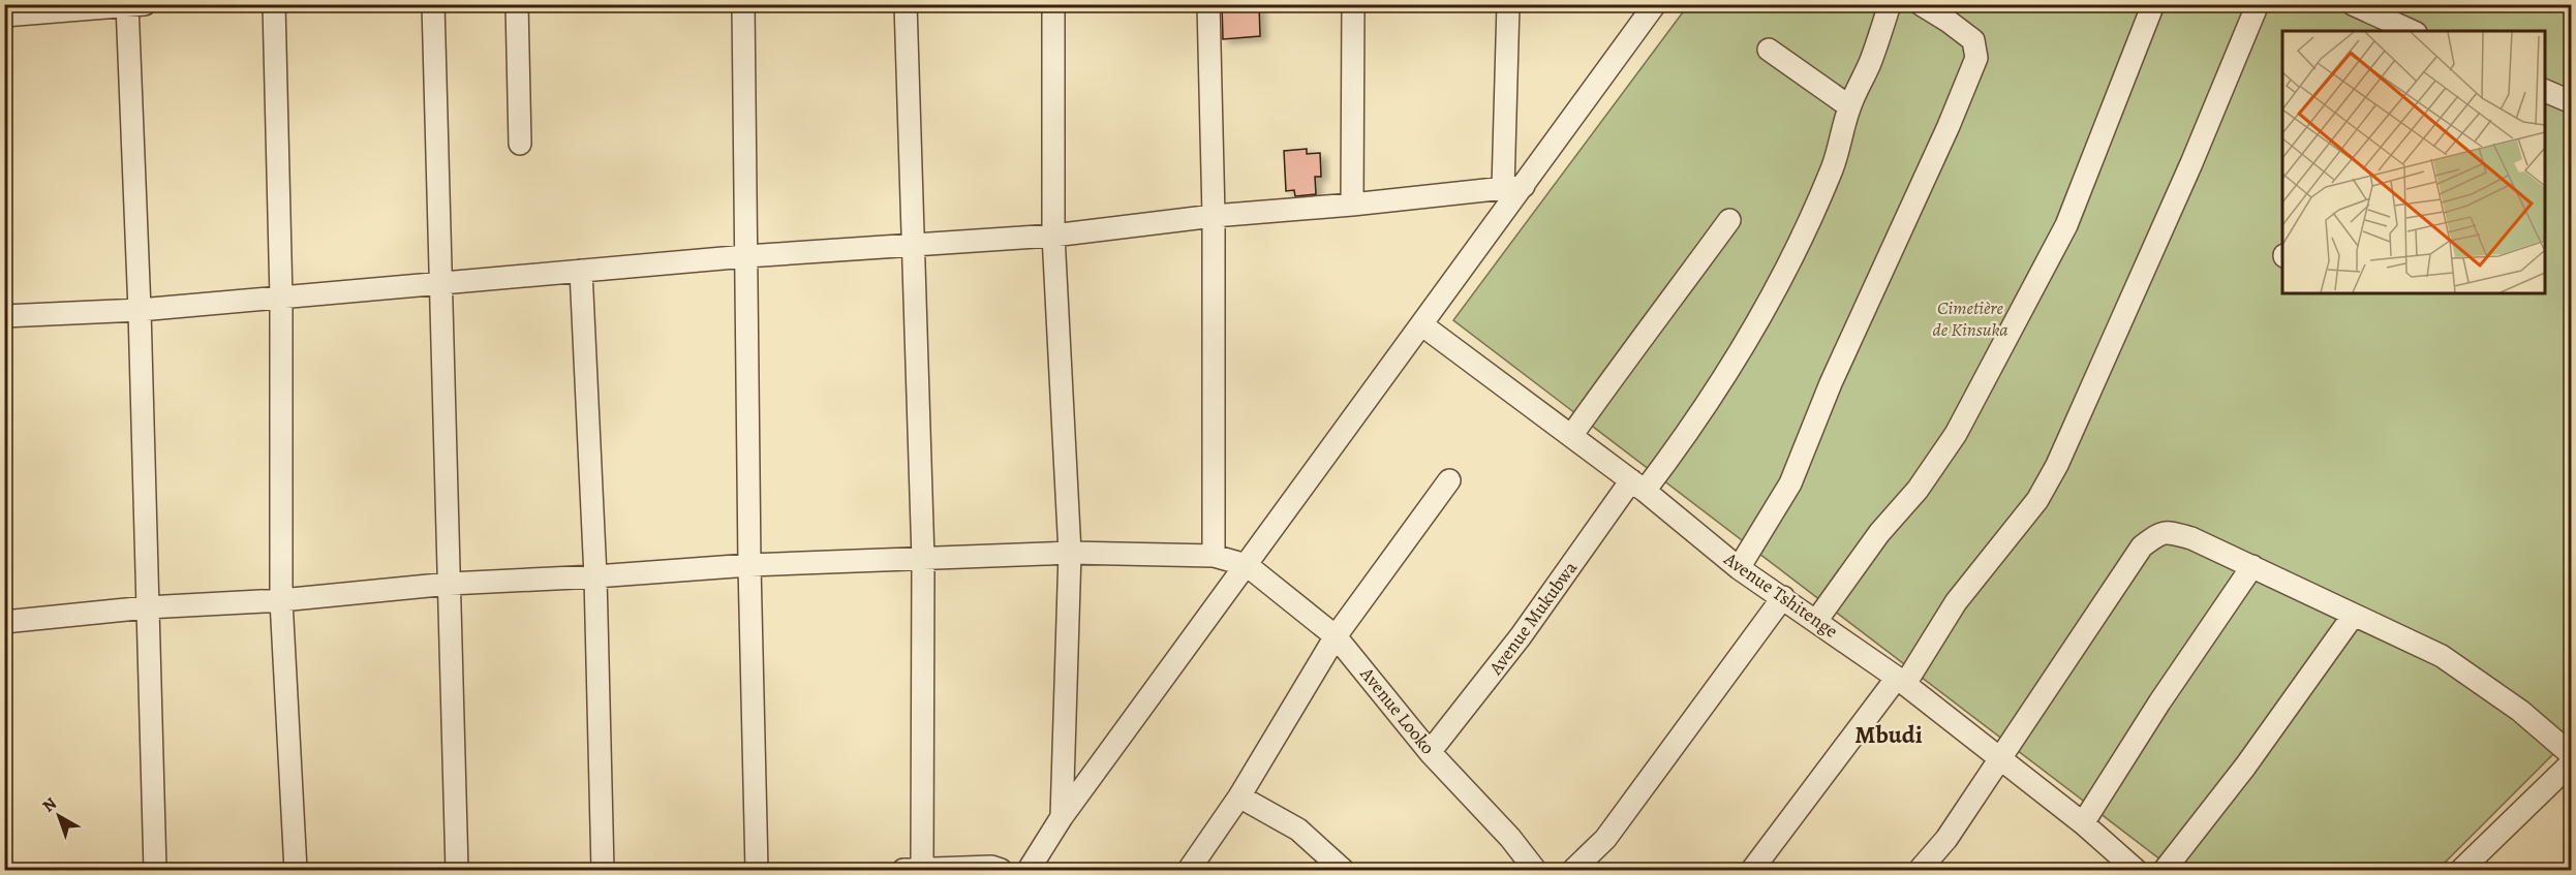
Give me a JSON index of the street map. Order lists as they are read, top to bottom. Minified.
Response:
{"streets":{"street":["Avenue Tshitenge","Avenue Mukubwa","Avenue Looko"]},"crossings":[["Avenue Tshitenge","Avenue Mukubwa"],["Avenue Mukubwa","Avenue Looko"]],"districts":["Mbudi"],"parks":["Cimetière de Kinsuka"],"north":"top left"}
